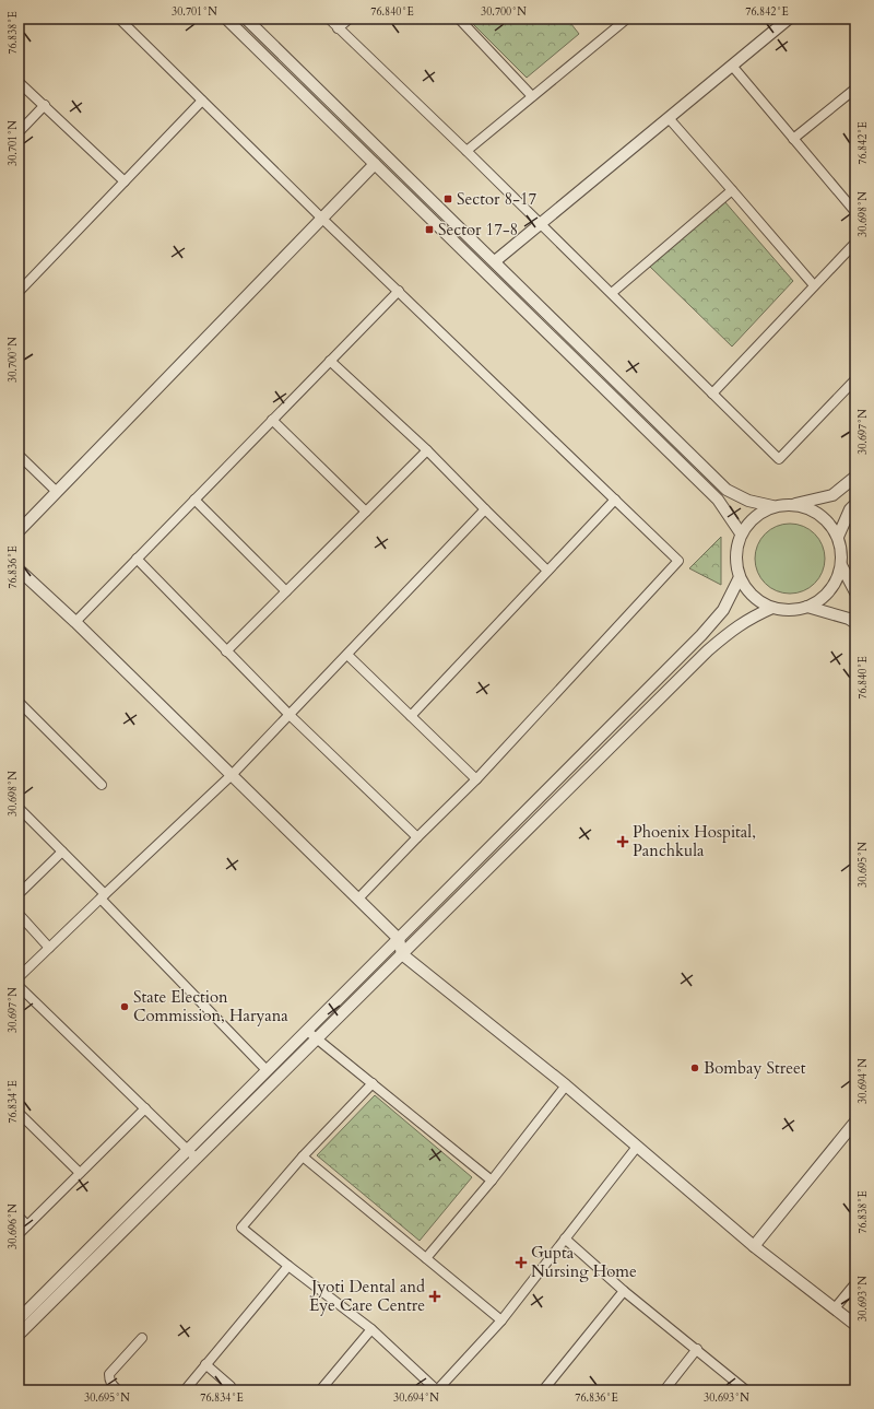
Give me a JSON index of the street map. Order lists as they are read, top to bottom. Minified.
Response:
{"places":{"transit":["Sector 8-17","Sector 17-8"],"health":["Phoenix Hospital, Panchkula","Gupta Nursing Home","Jyoti Dental and Eye Care Centre"],"other":["State Election Commission, Haryana","Bombay Street"]},"coordinates":["30.701°N","76.840°E","30.700°N","76.842°E","76.838°E","30.698°N","30.697°N","76.836°E","30.695°N","30.694°N","76.834°E","30.696°N","30.693°N"]}
